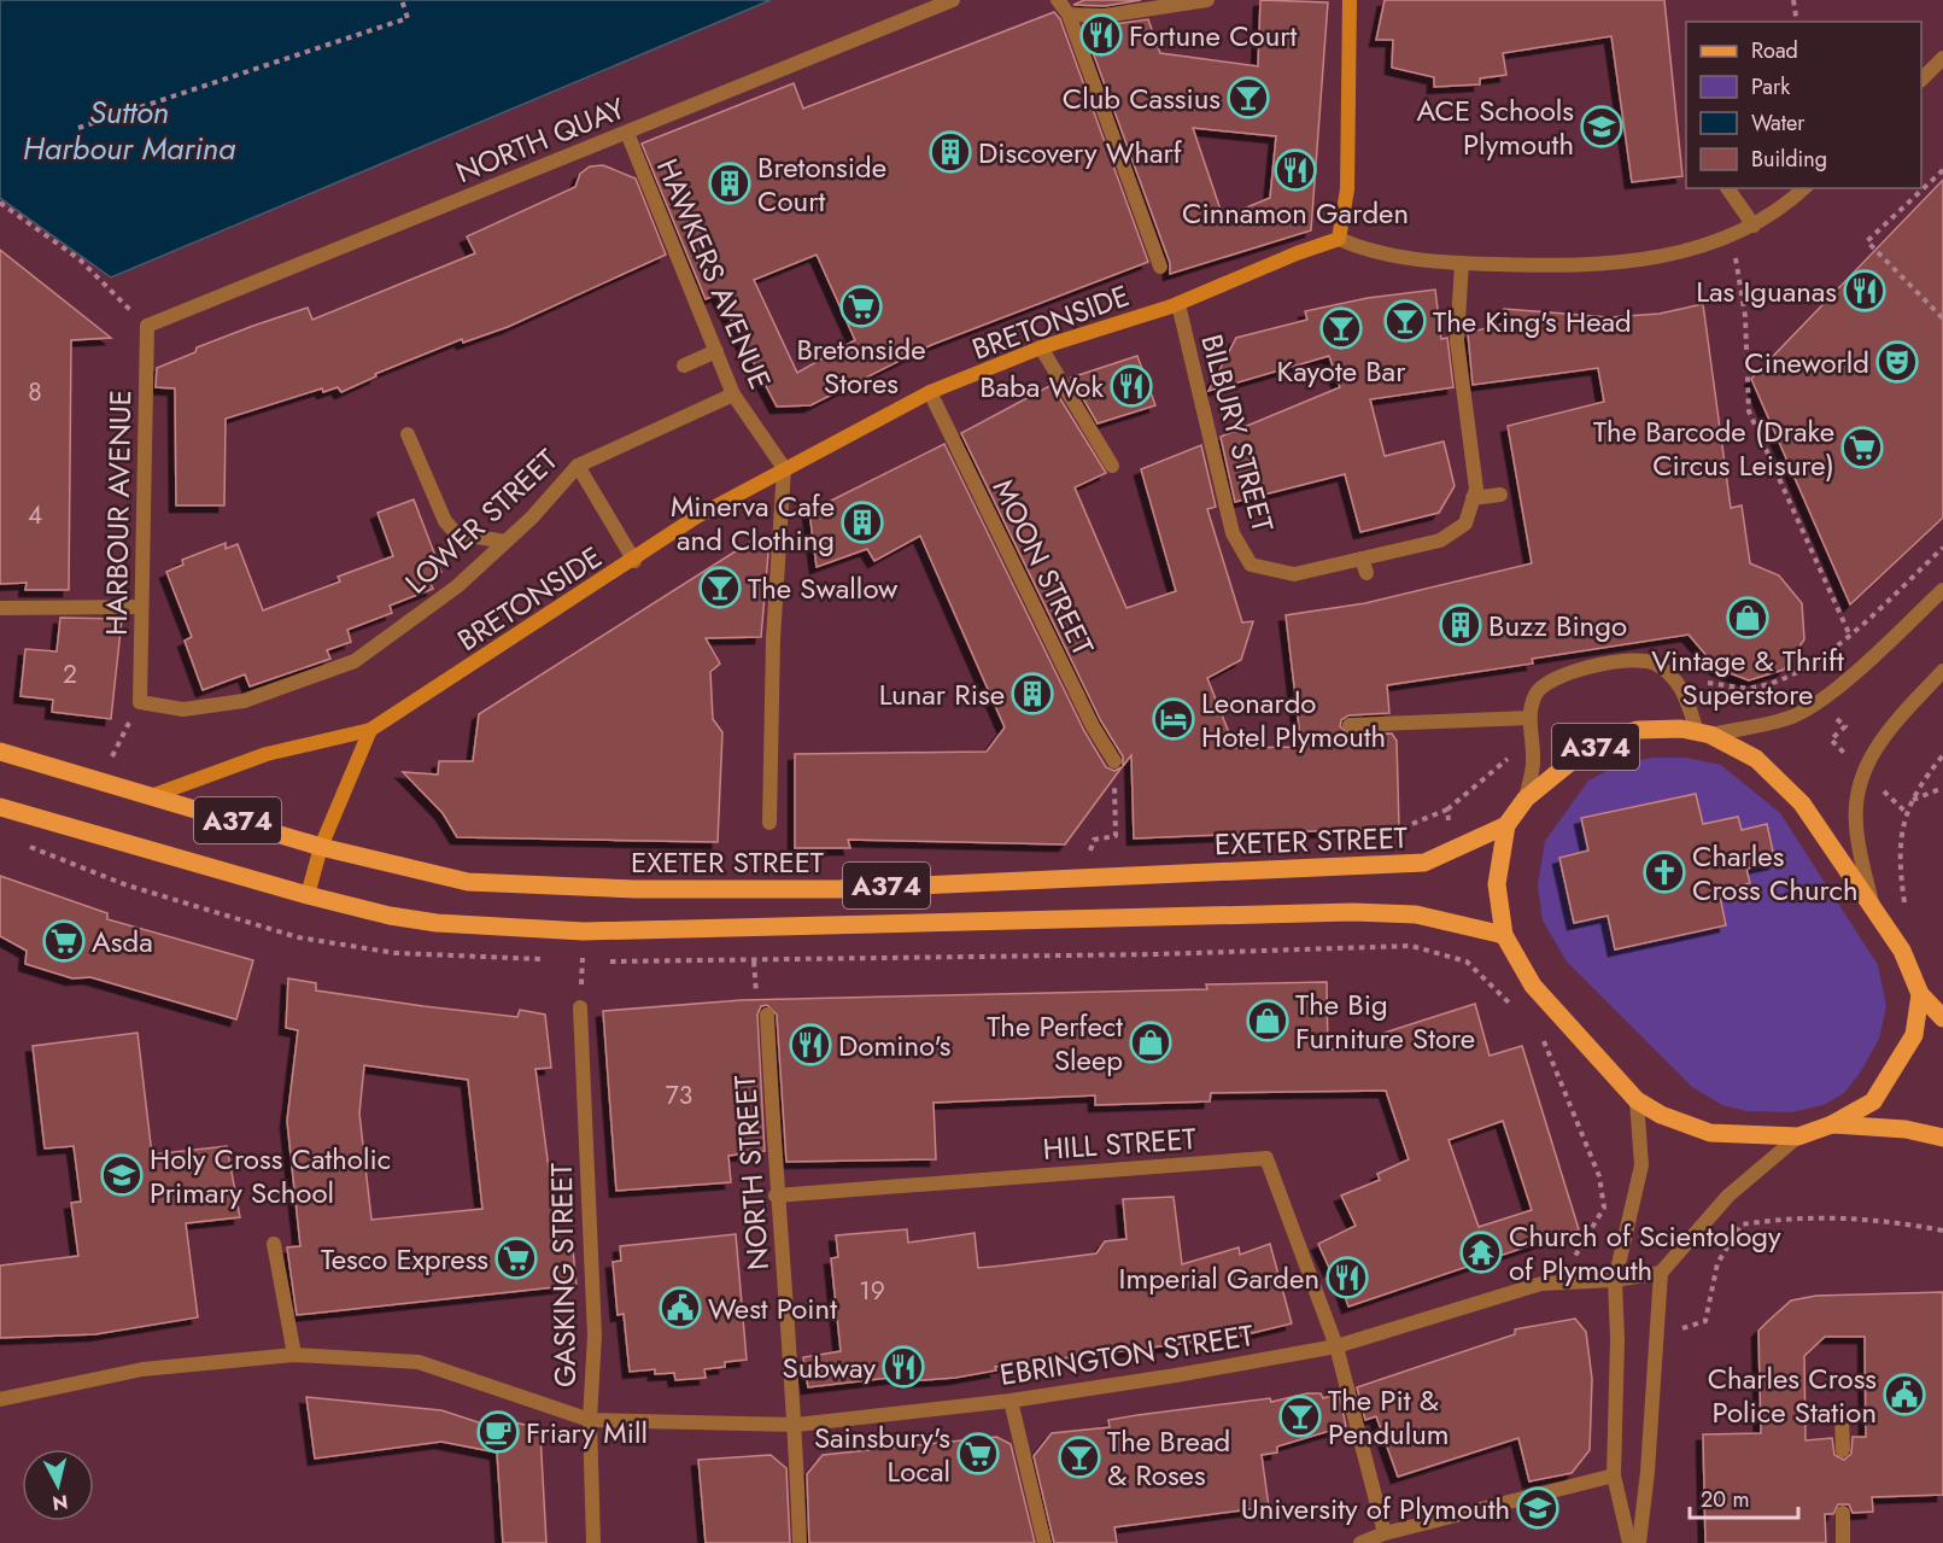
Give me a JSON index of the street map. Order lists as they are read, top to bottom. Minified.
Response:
{"streets":{"main road":["BRETONSIDE","A374","EXETER STREET"],"street":["NORTH QUAY","HAWKERS AVENUE","BILBURY STREET","HARBOUR AVENUE","LOWER STREET","MOON STREET","HILL STREET","NORTH STREET","GASKING STREET","EBRINGTON STREET"]},"crossings":[["NORTH QUAY","HAWKERS AVENUE"],["NORTH QUAY","HARBOUR AVENUE"],["HAWKERS AVENUE","BRETONSIDE"],["HAWKERS AVENUE","LOWER STREET"],["BRETONSIDE","BILBURY STREET"],["BRETONSIDE","MOON STREET"],["BRETONSIDE","EXETER STREET"],["HARBOUR AVENUE","LOWER STREET"],["A374","EXETER STREET"],["HILL STREET","NORTH STREET"],["HILL STREET","EBRINGTON STREET"],["NORTH STREET","EBRINGTON STREET"],["GASKING STREET","EBRINGTON STREET"]],"water":["Sutton Harbour Marina"],"places":{"restaurant":["Fortune Court","Cinnamon Garden","Las Iguanas","Baba Wok","Domino's","Imperial Garden","Subway"],"bar":["Club Cassius","The King's Head","Kayote Bar","The Swallow","The Pit & Pendulum","The Bread & Roses"],"school or university":["ACE Schools Plymouth","Holy Cross Catholic Primary School","University of Plymouth"],"building":["Discovery Wharf","Bretonside Court","Minerva Cafe and Clothing","Buzz Bingo","Lunar Rise"],"supermarket":["Bretonside Stores","The Barcode (Drake Circus Leisure)","Asda","Tesco Express","Sainsbury's Local"],"theatre":["Cineworld"],"shop":["Vintage & Thrift Superstore","The Big Furniture Store","The Perfect Sleep"],"hotel":["Leonardo Hotel Plymouth"],"church":["Charles Cross Church"],"temple":["Church of Scientology of Plymouth"],"public building":["West Point","Charles Cross Police Station"],"cafe":["Friary Mill"]},"house_numbers":["8","4","2","73","19"],"legend":["Road","Park","Water","Building"],"scale_bar":"20 m","north":"bottom"}
